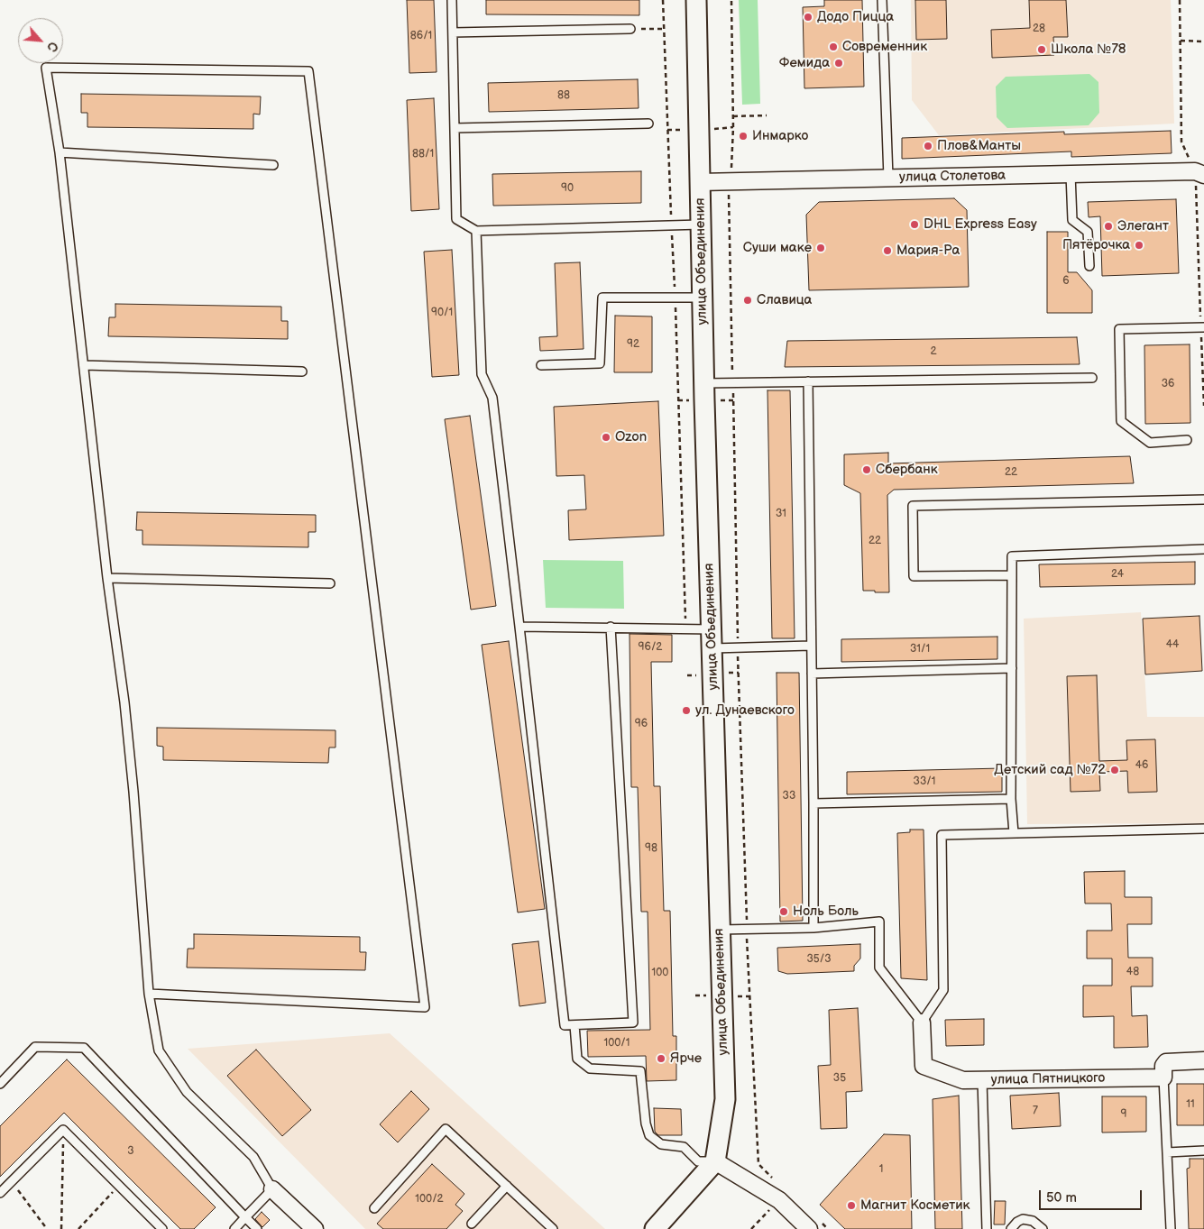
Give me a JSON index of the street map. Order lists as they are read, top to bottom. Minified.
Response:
{"streets":{"street":["улица Столетова","улица Объединения","улица Пятницкого"]},"crossings":[["улица Столетова","улица Объединения"]],"places":["Додо Пицца","Современник","Школа №78","Фемида","Инмарко","Плов&Манты","DHL Express Easy","Элегант","Пятёрочка","Суши маке","Мария-Ра","Славица","Ozon","Сбербанк","ул. Дунаевского","Детский сад №72","Ноль Боль","Ярче","Магнит Косметик"],"house_numbers":["28","86/1","88","88/1","90","6","90/1","92","2","36","22","31","22","24","44","96/2","31/1","96","46","33/1","33","98","35/3","48","100","100/1","35","11","7","9","3","1","100/2"],"scale_bar":"50 m","north":"bottom right"}
